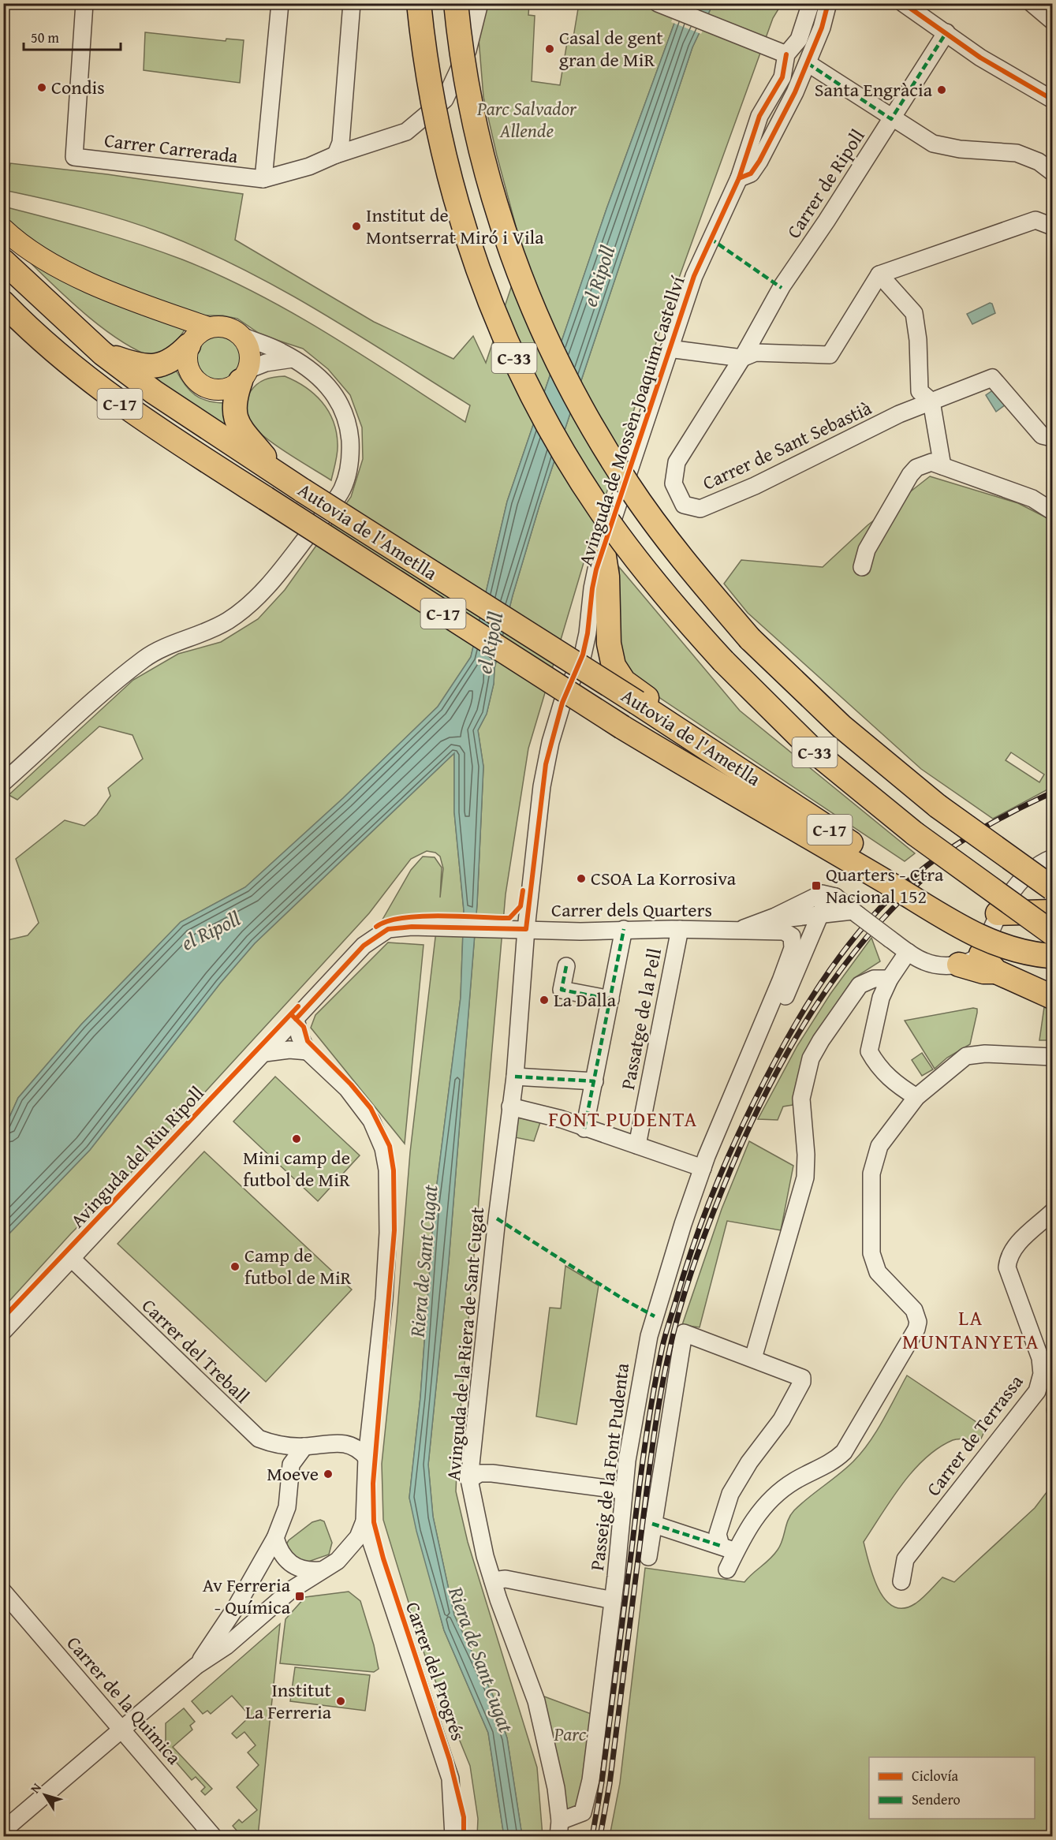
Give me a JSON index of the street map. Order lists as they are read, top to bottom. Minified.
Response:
{"streets":{"highway":["C-33","C-17","Autovia de l'Ametlla"],"street":["Carrer Carrerada","Carrer de Ripoll","Avinguda de Mossèn Joaquim Castellví","Carrer de Sant Sebastià","Carrer dels Quarters","Passatge de la Pell","Avinguda de la Riera de Sant Cugat","Carrer del Treball","Carrer de Terrassa","Passeig de la Font Pudenta","Carrer del Progrés","Carrer de la Quimica"],"cycle path":["Avinguda del Riu Ripoll"]},"crossings":[["Carrer de Ripoll","Carrer de Sant Sebastià"],["C-33","Autovia de l'Ametlla"],["C-17","Autovia de l'Ametlla"],["Avinguda de Mossèn Joaquim Castellví","Carrer dels Quarters"],["Avinguda de Mossèn Joaquim Castellví","Avinguda de la Riera de Sant Cugat"],["Carrer dels Quarters","Passatge de la Pell"],["Carrer dels Quarters","Avinguda de la Riera de Sant Cugat"],["Carrer dels Quarters","Carrer del Treball"],["Carrer dels Quarters","Passeig de la Font Pudenta"],["Avinguda de la Riera de Sant Cugat","Passeig de la Font Pudenta"],["Carrer del Treball","Carrer del Progrés"]],"districts":["FONT PUDENTA","LA MUNTANYETA"],"water":["el Ripoll","Riera de Sant Cugat"],"parks":["Parc Salvador Allende","Parc"],"places":{"other":["Casal de gent gran de MiR","Condis","Santa Engràcia","Institut de Montserrat Miró i Vila","CSOA La Korrosiva","La Dalla","Mini camp de futbol de MiR","Camp de futbol de MiR","Moeve","Institut La Ferreria"],"transit":["Quarters - Ctra Nacional 152","Av Ferreria - Química"]},"legend":["Ciclovía","Sendero"],"scale_bar":"50 m","north":"top left"}
